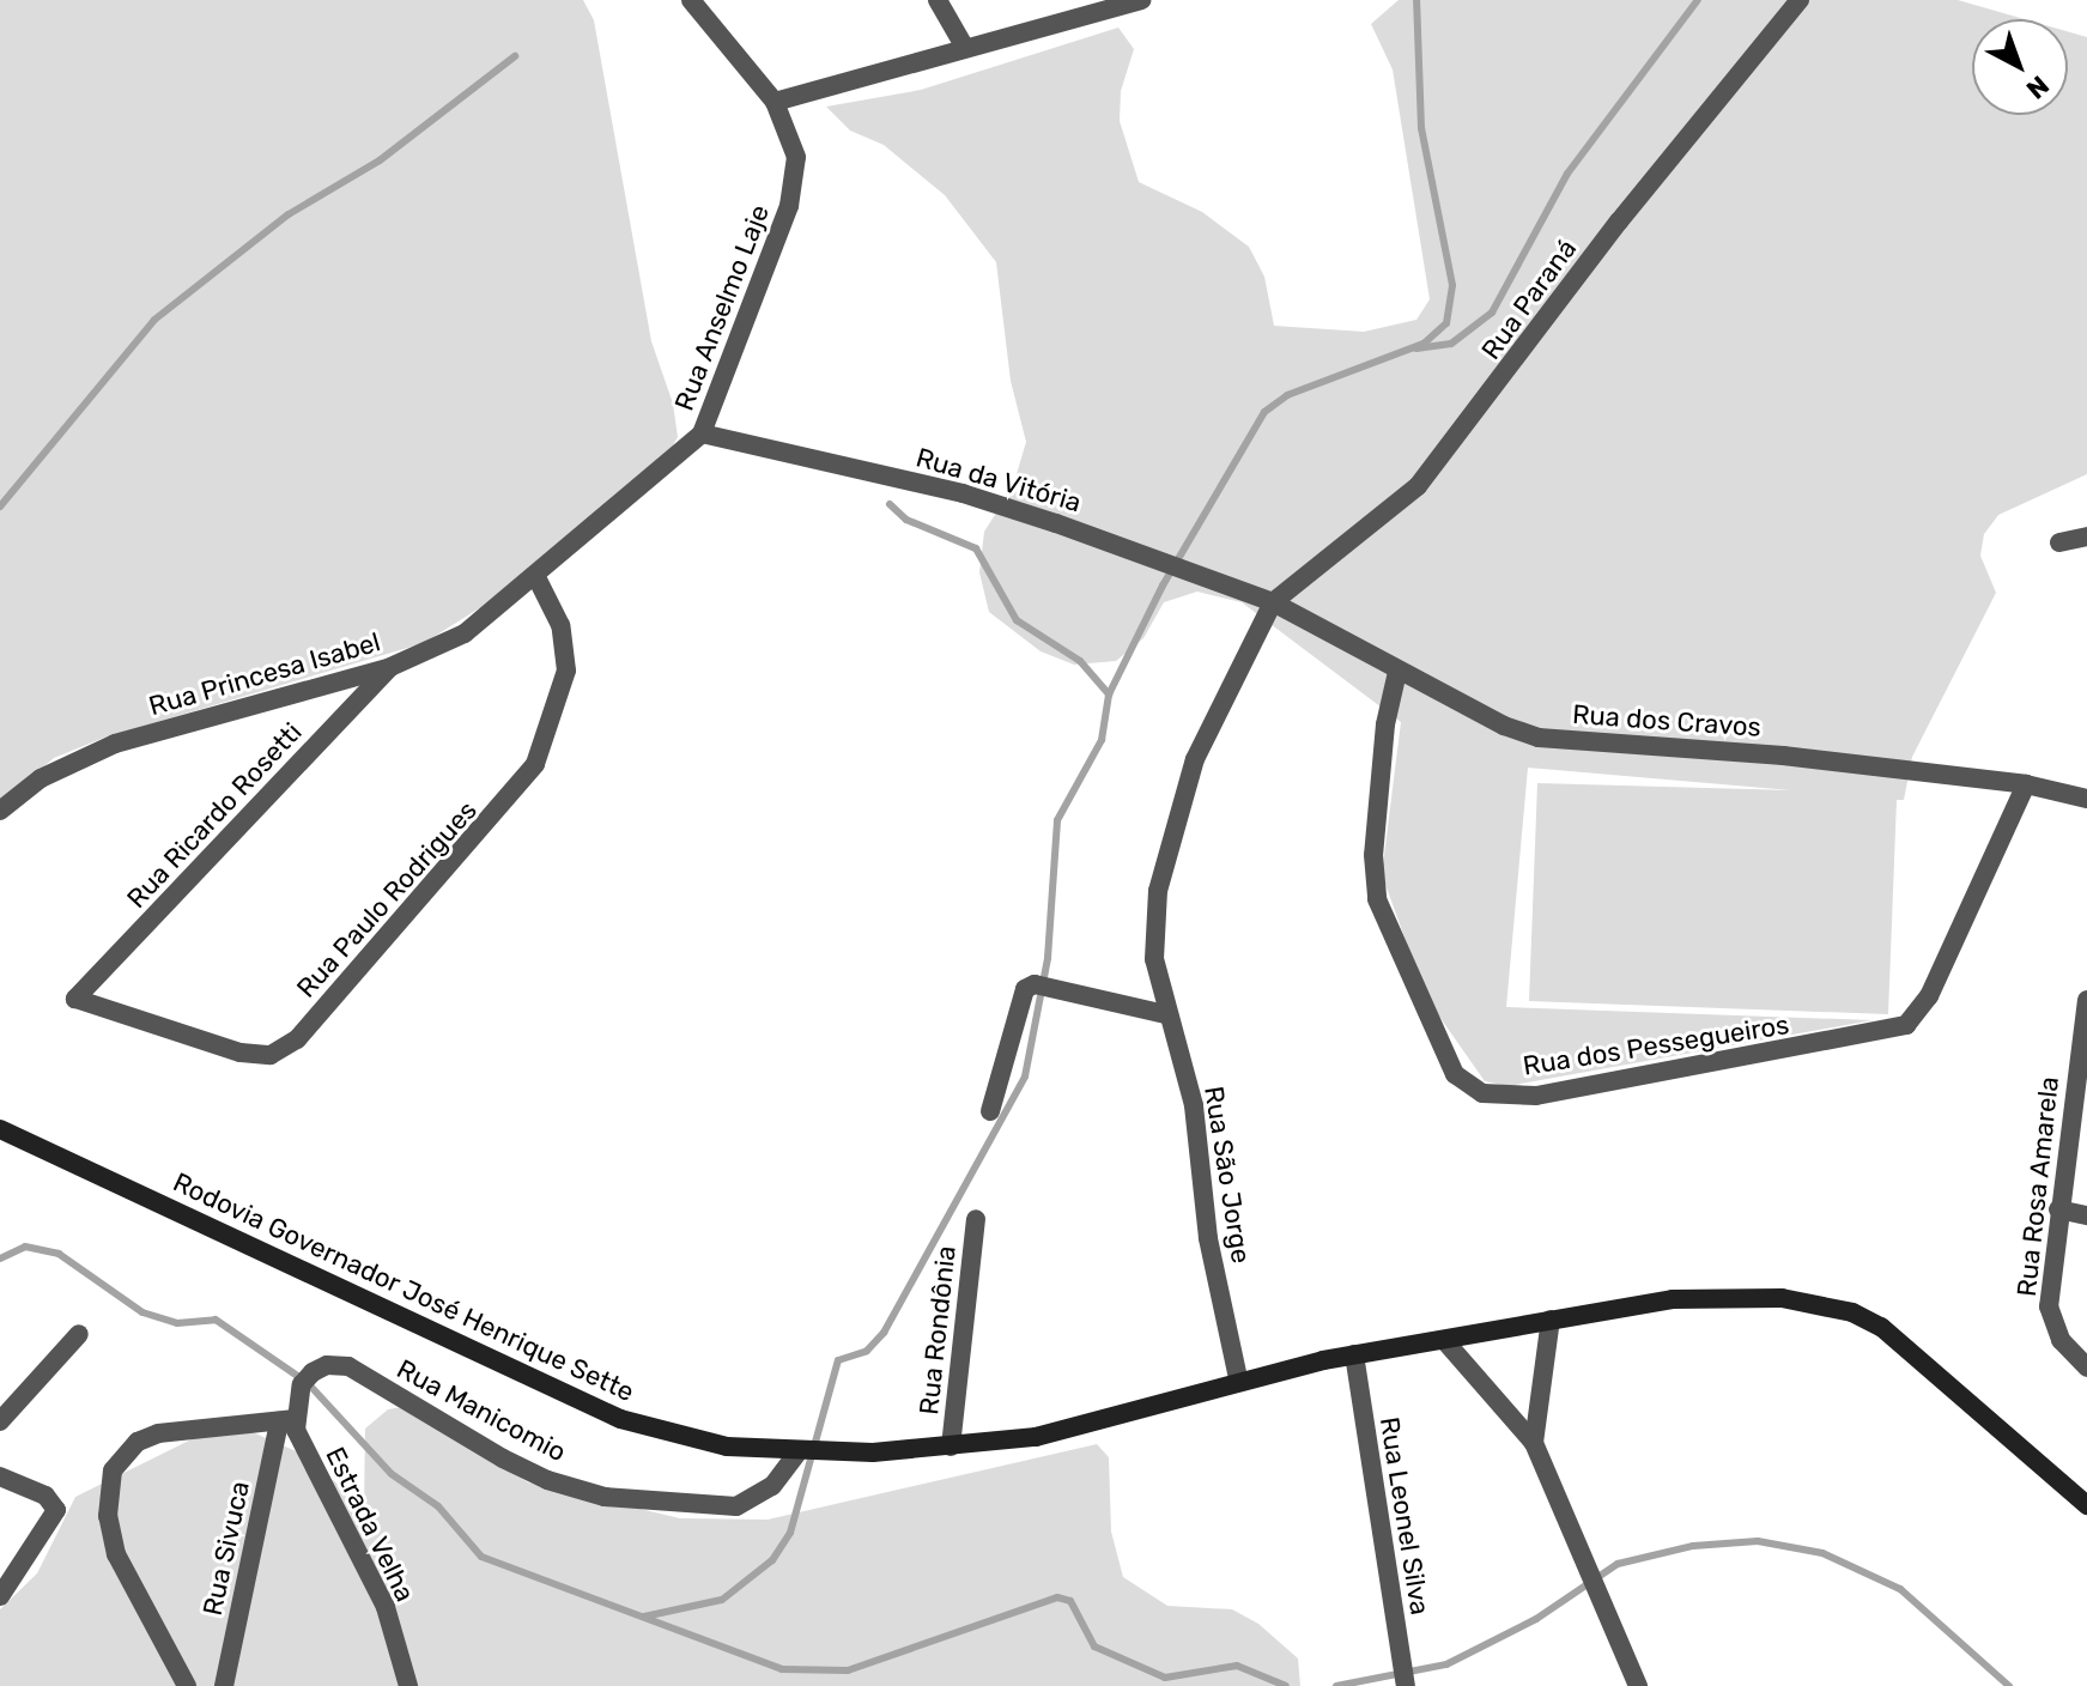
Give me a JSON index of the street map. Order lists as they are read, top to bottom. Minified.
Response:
{"streets":{"main road":["Rodovia Governador José Henrique Sette"],"street":["Rua Paraná","Rua Anselmo Laje","Rua da Vitória","Rua Princesa Isabel","Rua dos Cravos","Rua Ricardo Rosetti","Rua Paulo Rodrigues","Rua dos Pessegueiros","Rua São Jorge","Rua Rosa Amarela","Rua Rondônia","Rua Manicomio","Rua Leonel Silva","Estrada Velha","Rua Sivuca"]},"crossings":[["Rua Paraná","Rua da Vitória"],["Rua Paraná","Rua dos Cravos"],["Rua Paraná","Rua São Jorge"],["Rua Anselmo Laje","Rua da Vitória"],["Rua Anselmo Laje","Rua Princesa Isabel"],["Rua Anselmo Laje","Rua Paulo Rodrigues"],["Rua da Vitória","Rua dos Cravos"],["Rua da Vitória","Rua São Jorge"],["Rua Princesa Isabel","Rua Ricardo Rosetti"],["Rua Princesa Isabel","Rua Paulo Rodrigues"],["Rua dos Cravos","Rua dos Pessegueiros"],["Rua dos Cravos","Rua São Jorge"],["Rua Ricardo Rosetti","Rua Paulo Rodrigues"],["Rua São Jorge","Rodovia Governador José Henrique Sette"],["Rodovia Governador José Henrique Sette","Rua Rondônia"],["Rodovia Governador José Henrique Sette","Rua Manicomio"],["Rodovia Governador José Henrique Sette","Rua Leonel Silva"],["Rua Manicomio","Estrada Velha"],["Rua Manicomio","Rua Sivuca"],["Estrada Velha","Rua Sivuca"]],"north":"bottom right"}
